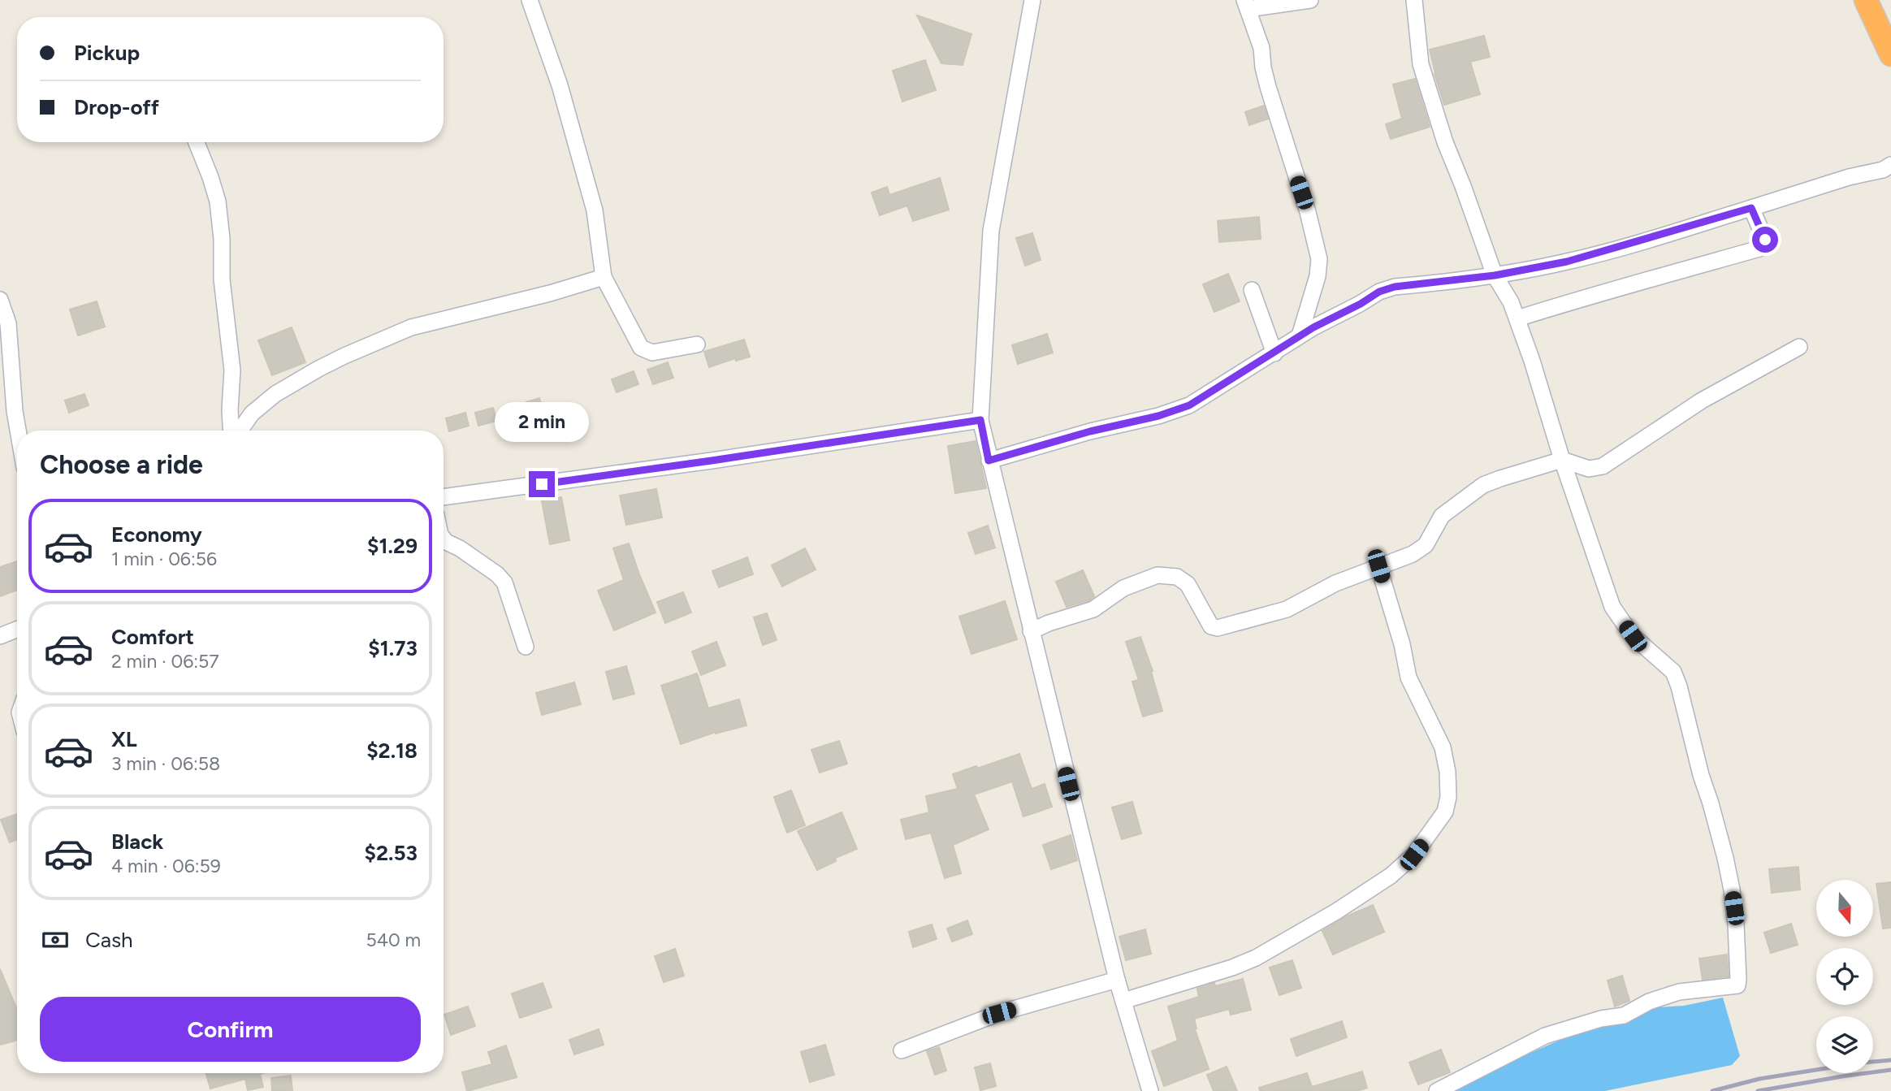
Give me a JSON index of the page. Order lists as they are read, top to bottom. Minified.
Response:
{"north":"bottom","page":{"banner":["Pickup","Drop-off"],"bubble":"2 min","heading":"Choose a ride","list":[{"name":"Economy","note":"1 min · 06:56","value":"$1.29"},{"name":"Comfort","note":"2 min · 06:57","value":"$1.73"},{"name":"XL","note":"3 min · 06:58","value":"$2.18"},{"name":"Black","note":"4 min · 06:59","value":"$2.53"}],"pay":["Cash","540 m"],"buttons":"Confirm"}}
